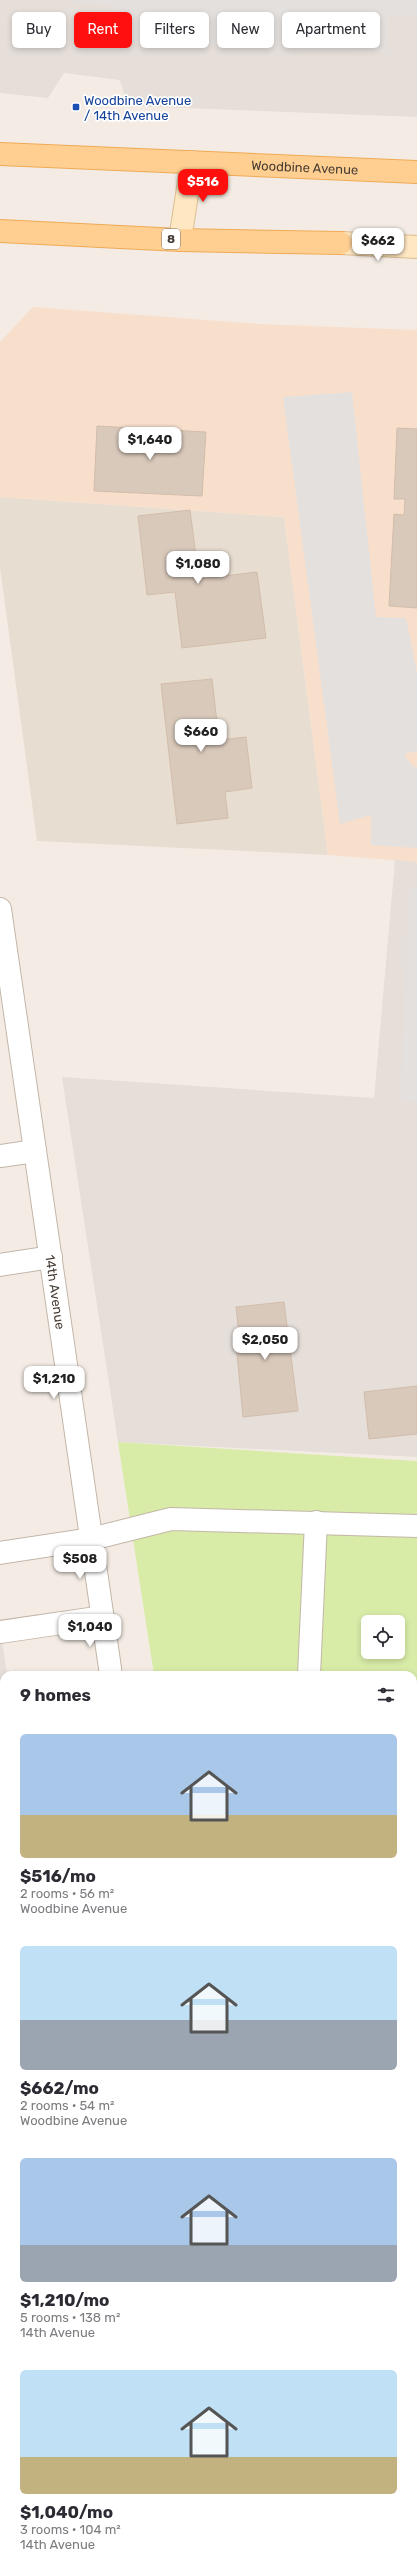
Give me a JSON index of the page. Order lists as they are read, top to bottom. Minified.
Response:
{"streets":{"main road":["Woodbine Avenue","8"],"street":["14th Avenue"]},"places":{"transit":["Woodbine Avenue / 14th Avenue"]},"page":{"chip":["Buy","Rent","Filters","New","Apartment"],"price":["$516","$662","$1,640","$1,080","$660","$2,050","$1,210","$508","$1,040"],"heading":"9 homes","list":[{"name":"$516/mo","note":"2 rooms · 56 m² · Woodbine Avenue"},{"name":"$662/mo","note":"2 rooms · 54 m² · Woodbine Avenue"},{"name":"$1,210/mo","note":"5 rooms · 138 m² · 14th Avenue"},{"name":"$1,040/mo","note":"3 rooms · 104 m² · 14th Avenue"}]}}
